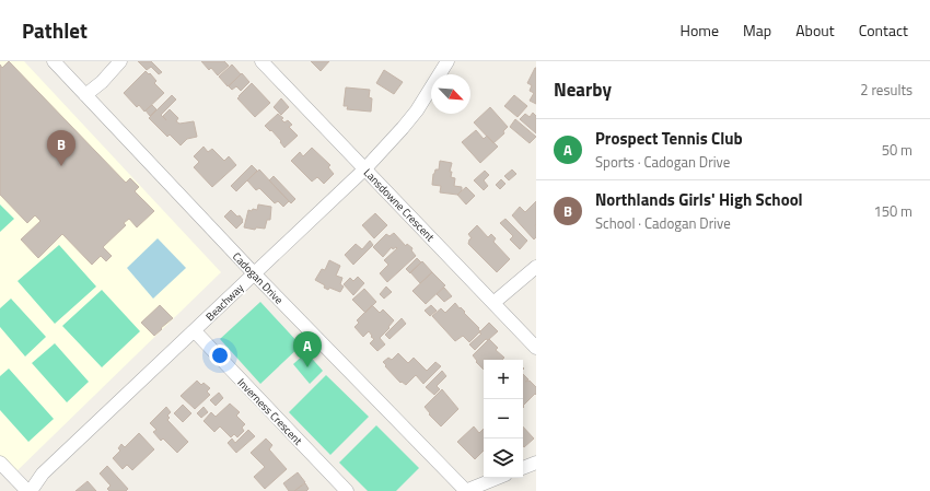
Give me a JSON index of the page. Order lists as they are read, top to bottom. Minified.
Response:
{"streets":{"street":["Lansdowne Crescent","Cadogan Drive","Beachway","Inverness Crescent"]},"crossings":[["Lansdowne Crescent","Beachway"],["Cadogan Drive","Beachway"],["Beachway","Inverness Crescent"]],"north":"bottom right","page":{"header":"Pathlet","nav":["Home","Map","About","Contact"],"heading":["Nearby","2 results"],"list":[{"mark":"A","name":"Prospect Tennis Club","note":"Sports · Cadogan Drive","value":"50 m"},{"mark":"B","name":"Northlands Girls' High School","note":"School · Cadogan Drive","value":"150 m"}],"pins":["B","A"],"map_buttons":["+","−"]}}
